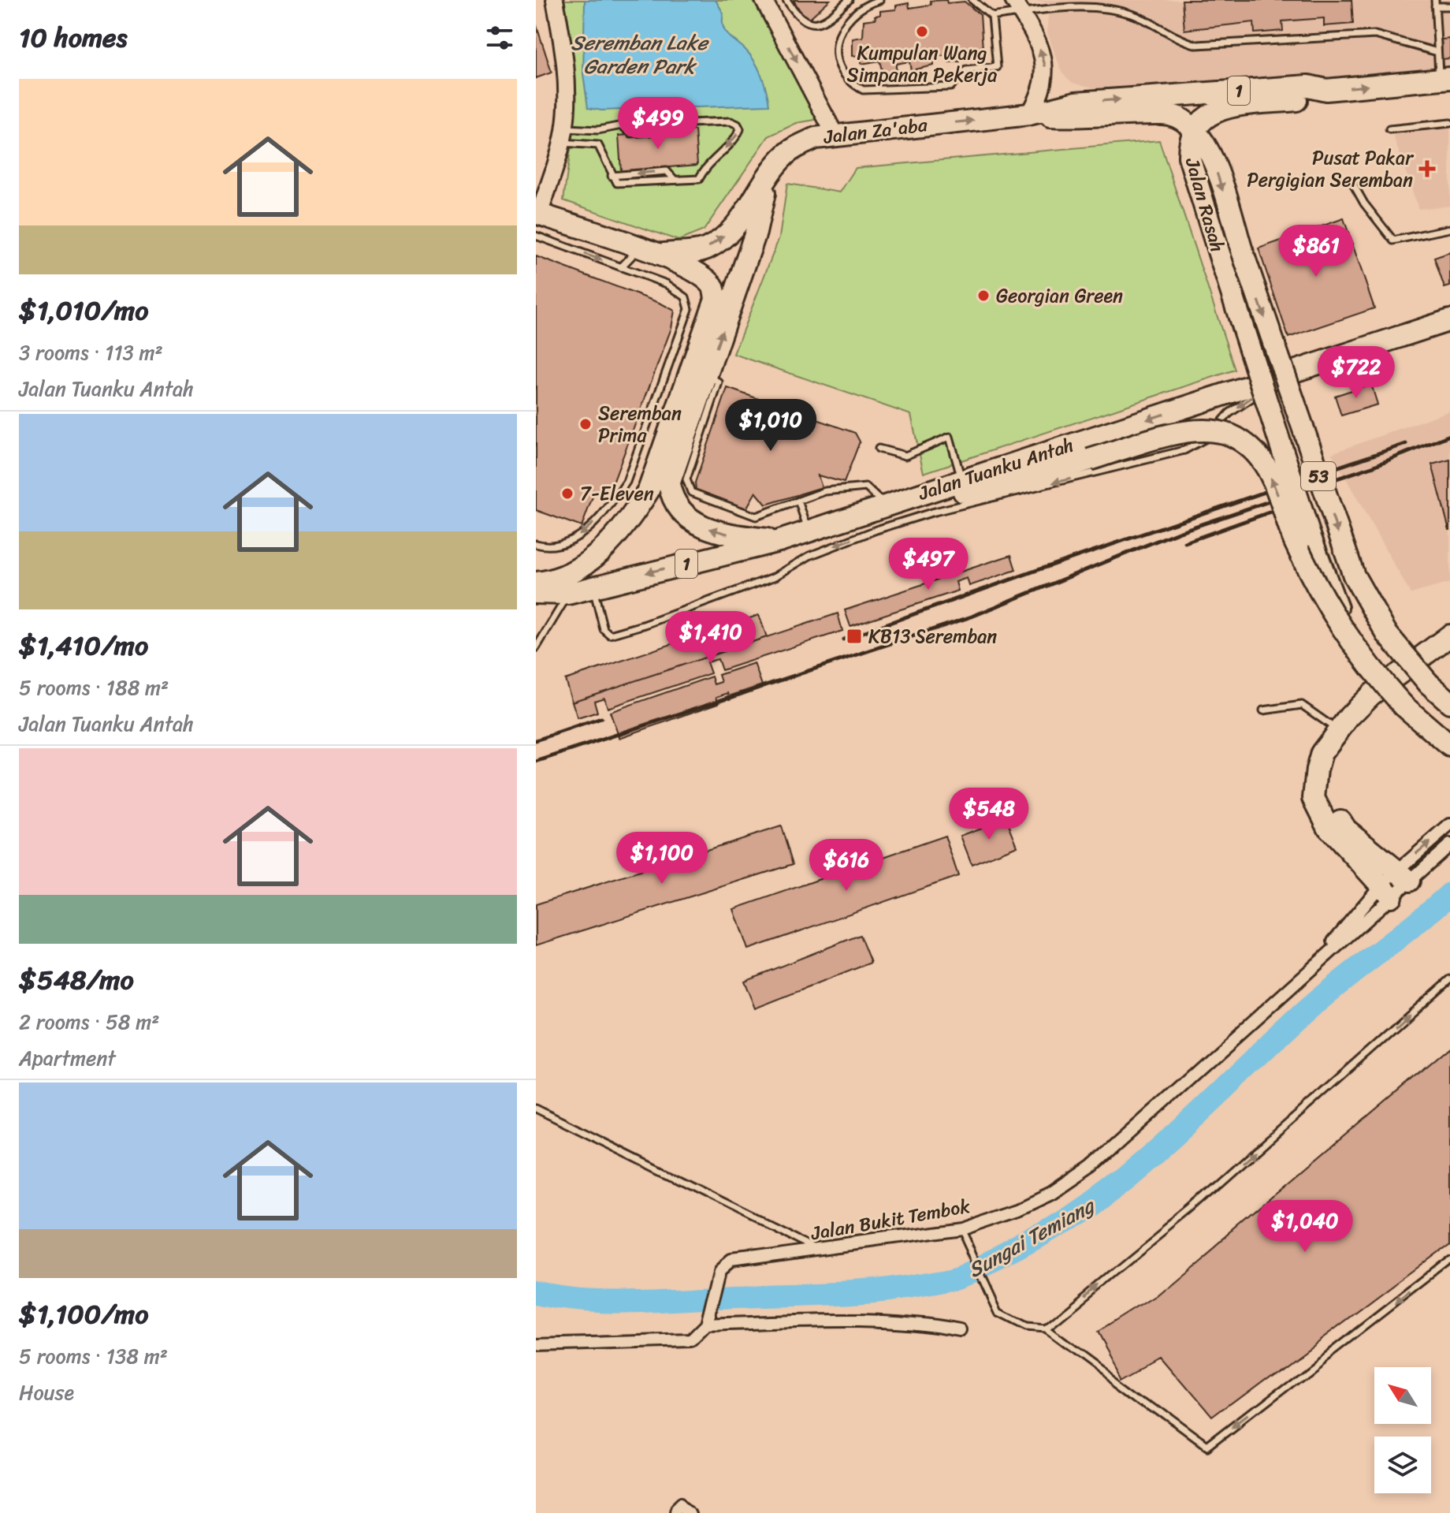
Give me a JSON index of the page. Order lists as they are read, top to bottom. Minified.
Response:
{"streets":{"highway":["1","Jalan Za'aba","Jalan Rasah","Jalan Tuanku Antah","53"],"street":["Jalan Bukit Tembok"]},"crossings":[["1","Jalan Za'aba"],["1","Jalan Tuanku Antah"],["Jalan Za'aba","Jalan Rasah"]],"one_way":["Jalan Tuanku Antah"],"water":["Seremban Lake Garden Park","Sungai Temiang"],"places":{"other":["Kumpulan Wang Simpanan Pekerja","Georgian Green","Seremban Prima","7-Eleven"],"health":["Pusat Pakar Pergigian Seremban"],"transit":["KB13 Seremban"]},"north":"top left","page":{"heading":"10 homes","list":[{"name":"$1,010/mo","note":"3 rooms · 113 m² · Jalan Tuanku Antah"},{"name":"$1,410/mo","note":"5 rooms · 188 m² · Jalan Tuanku Antah"},{"name":"$548/mo","note":"2 rooms · 58 m² · Apartment"},{"name":"$1,100/mo","note":"5 rooms · 138 m² · House"}],"price":["$499","$861","$722","$1,010","$497","$1,410","$548","$1,100","$616","$1,040"]}}
